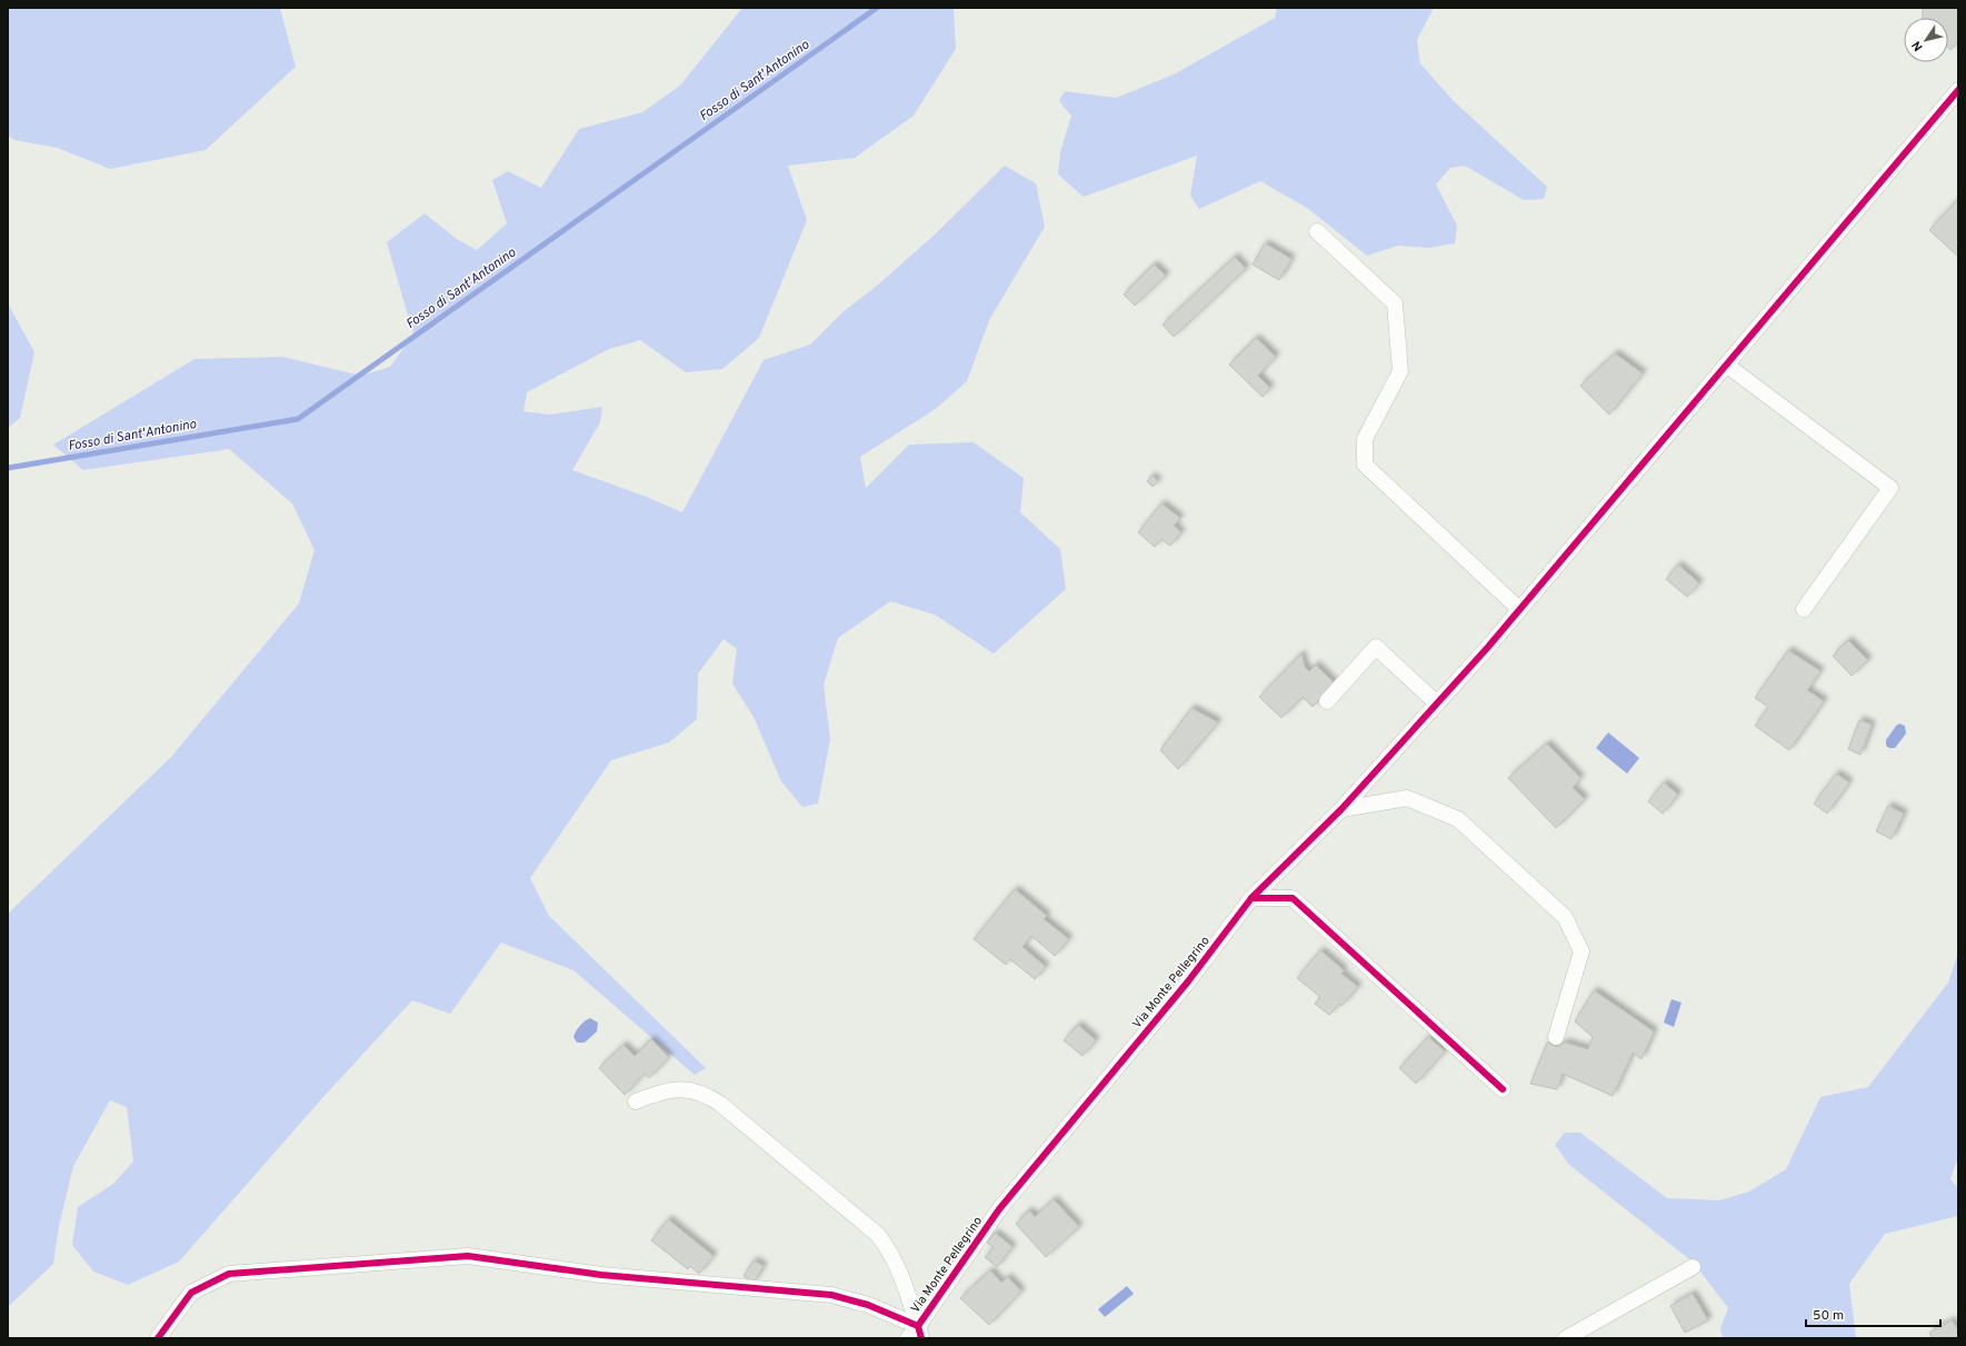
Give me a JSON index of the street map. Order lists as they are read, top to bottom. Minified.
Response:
{"streets":{"street":["Via Monte Pellegrino"]},"water":["Fosso di Sant'Antonino"],"scale_bar":"50 m","north":"bottom left"}
